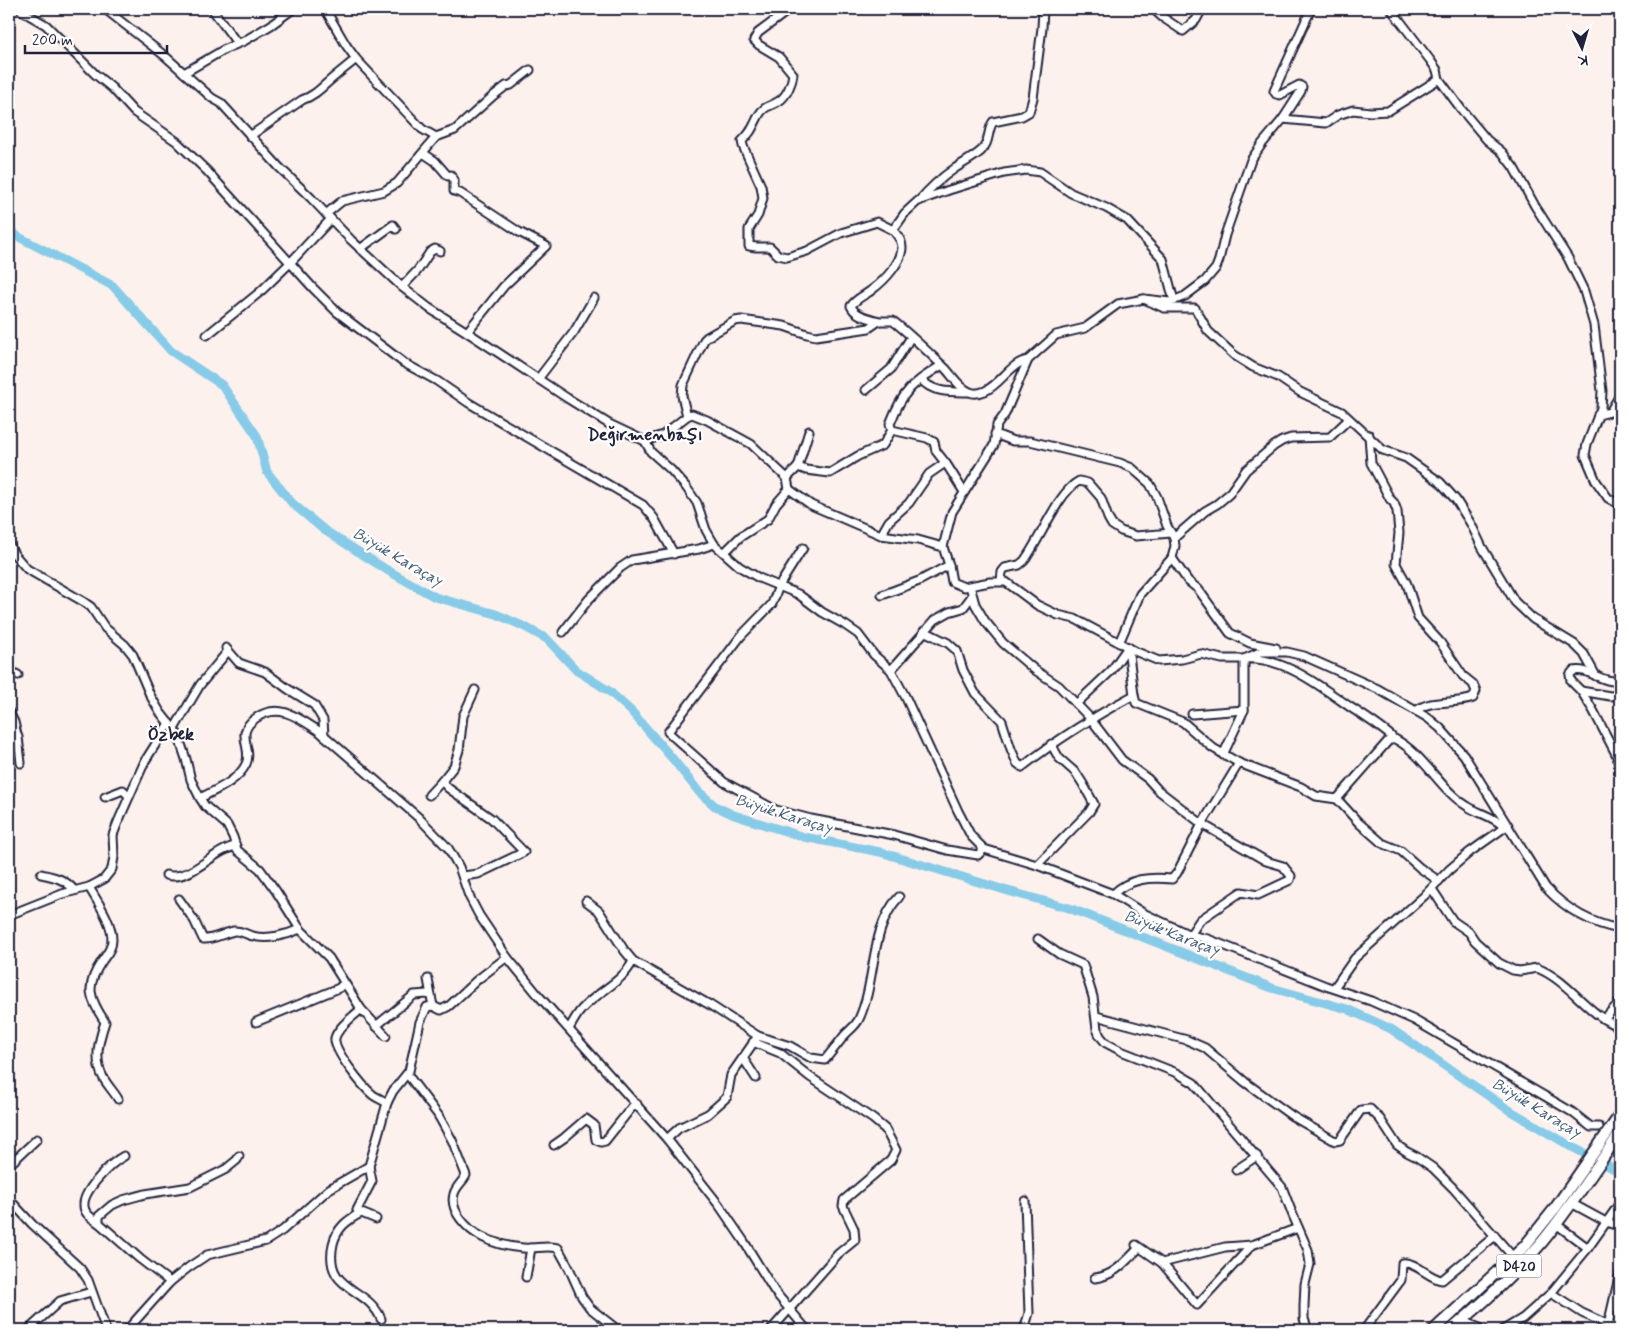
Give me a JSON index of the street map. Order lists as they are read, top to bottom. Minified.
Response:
{"streets":{"highway":["D420"]},"districts":["Değirmenbaşı","Özbek"],"water":["Büyük Karaçay"],"scale_bar":"200 m","north":"bottom"}
